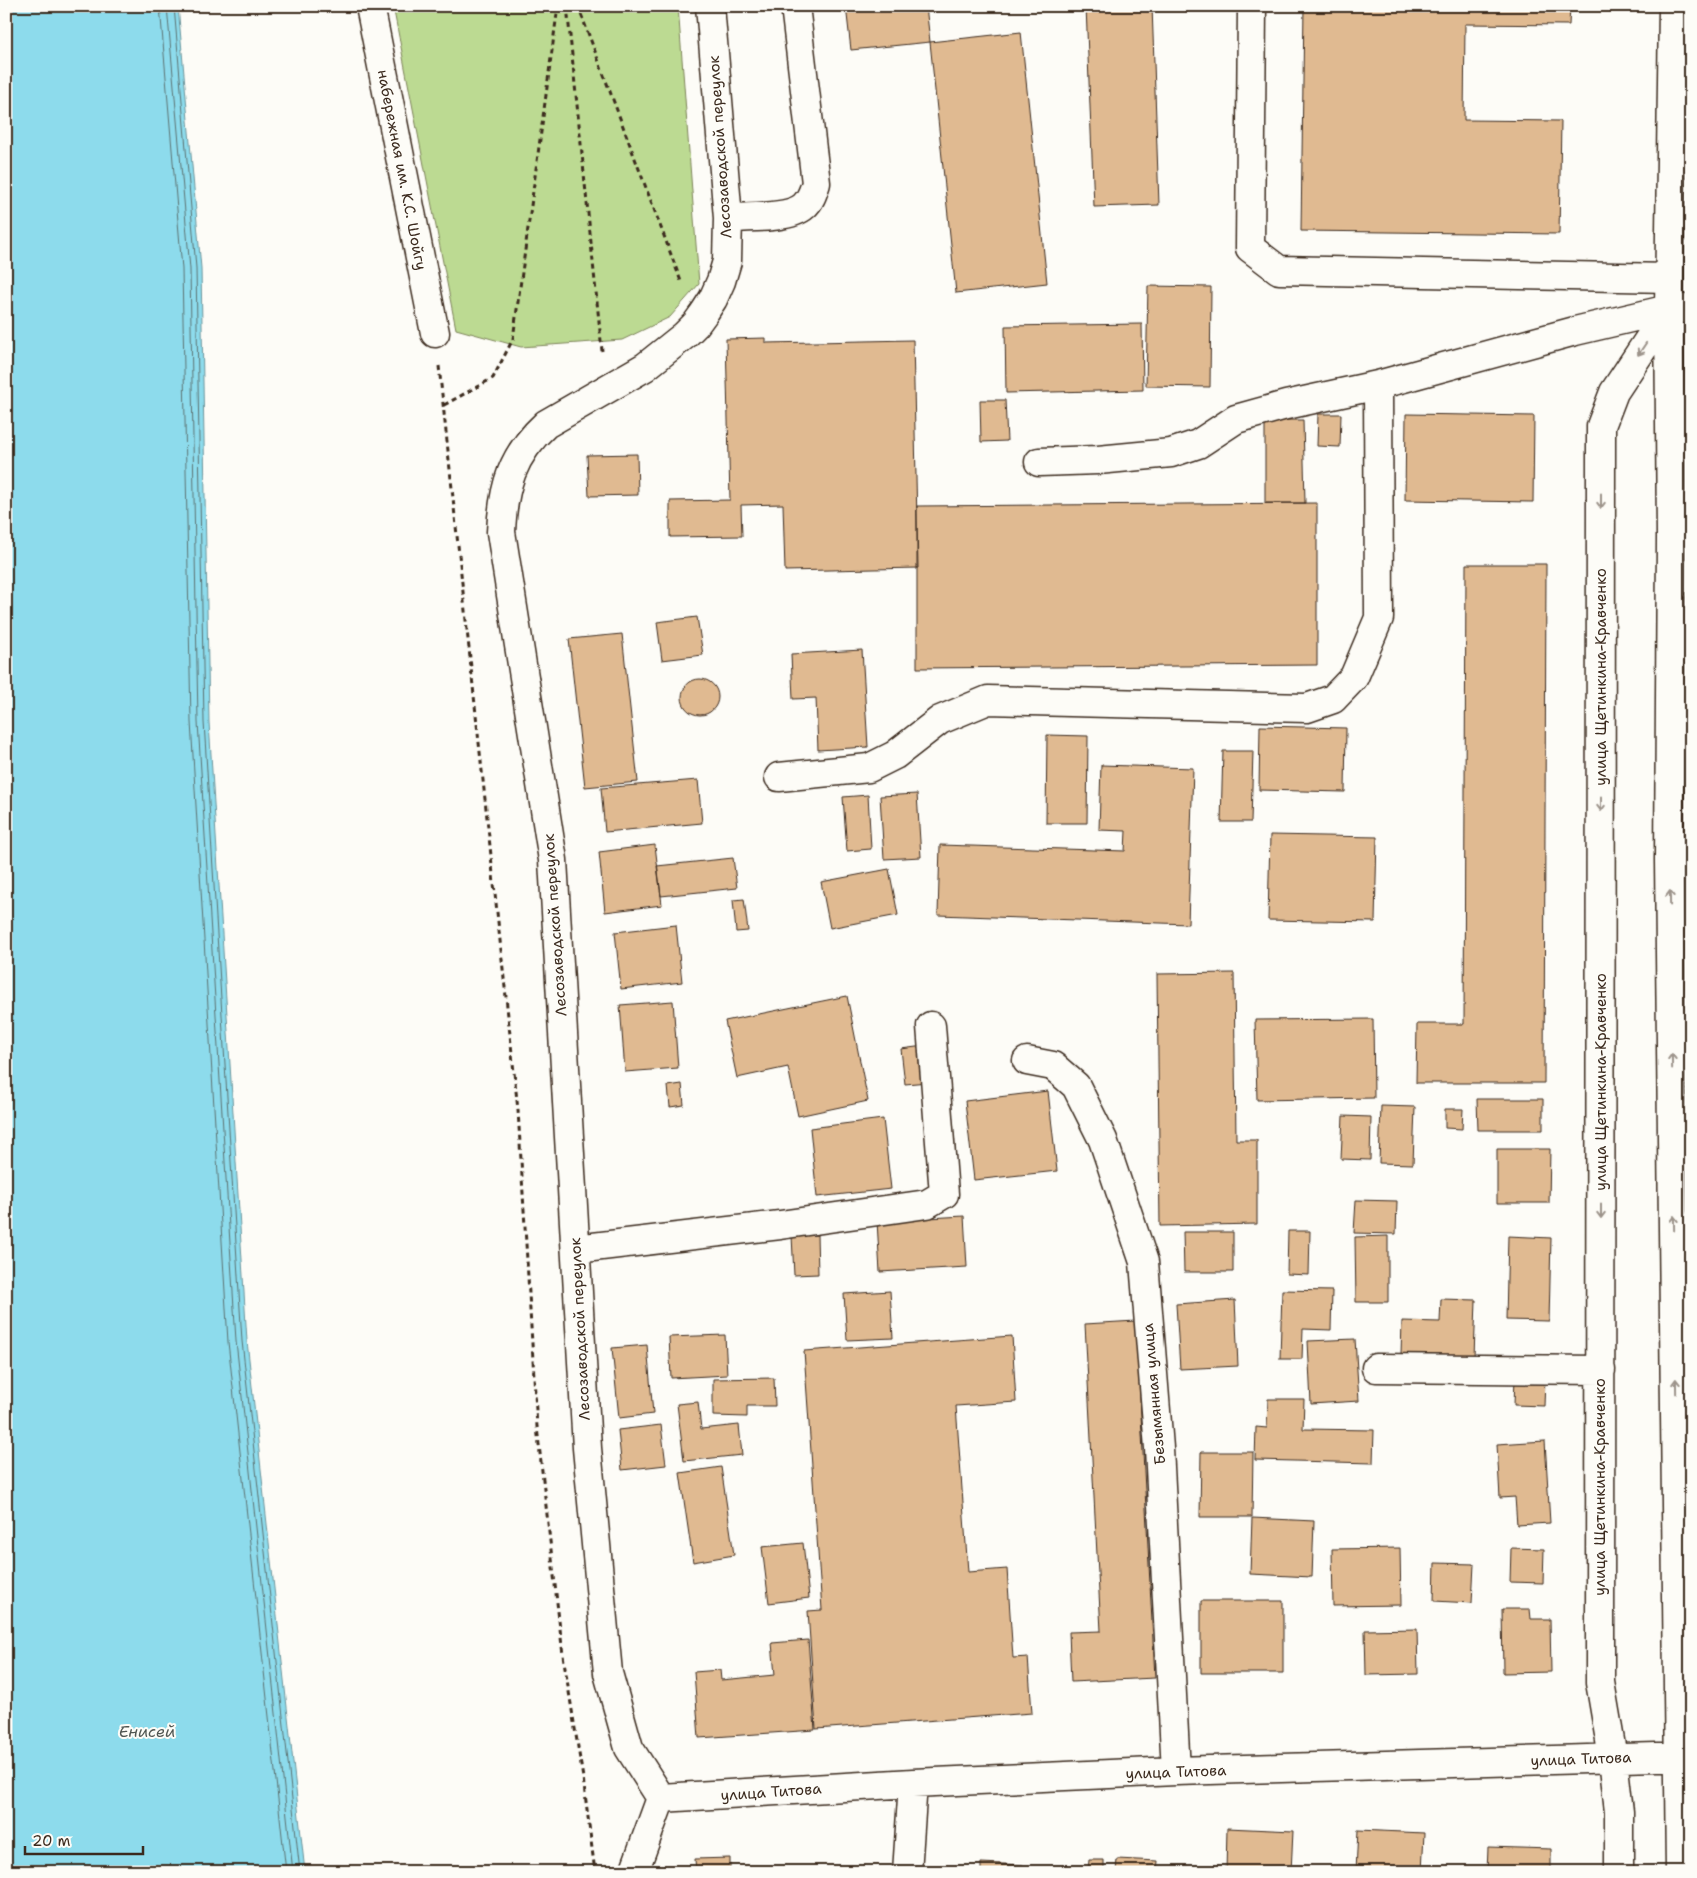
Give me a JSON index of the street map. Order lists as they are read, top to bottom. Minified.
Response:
{"streets":{"street":["Лесозаводской переулок","набережная им. К.С. Шойгу","улица Щетинкина-Кравченко","Безымянная улица","улица Титова"]},"crossings":[["Лесозаводской переулок","улица Титова"],["улица Щетинкина-Кравченко","улица Титова"],["Безымянная улица","улица Титова"]],"water":["Енисей"],"scale_bar":"20 m"}
